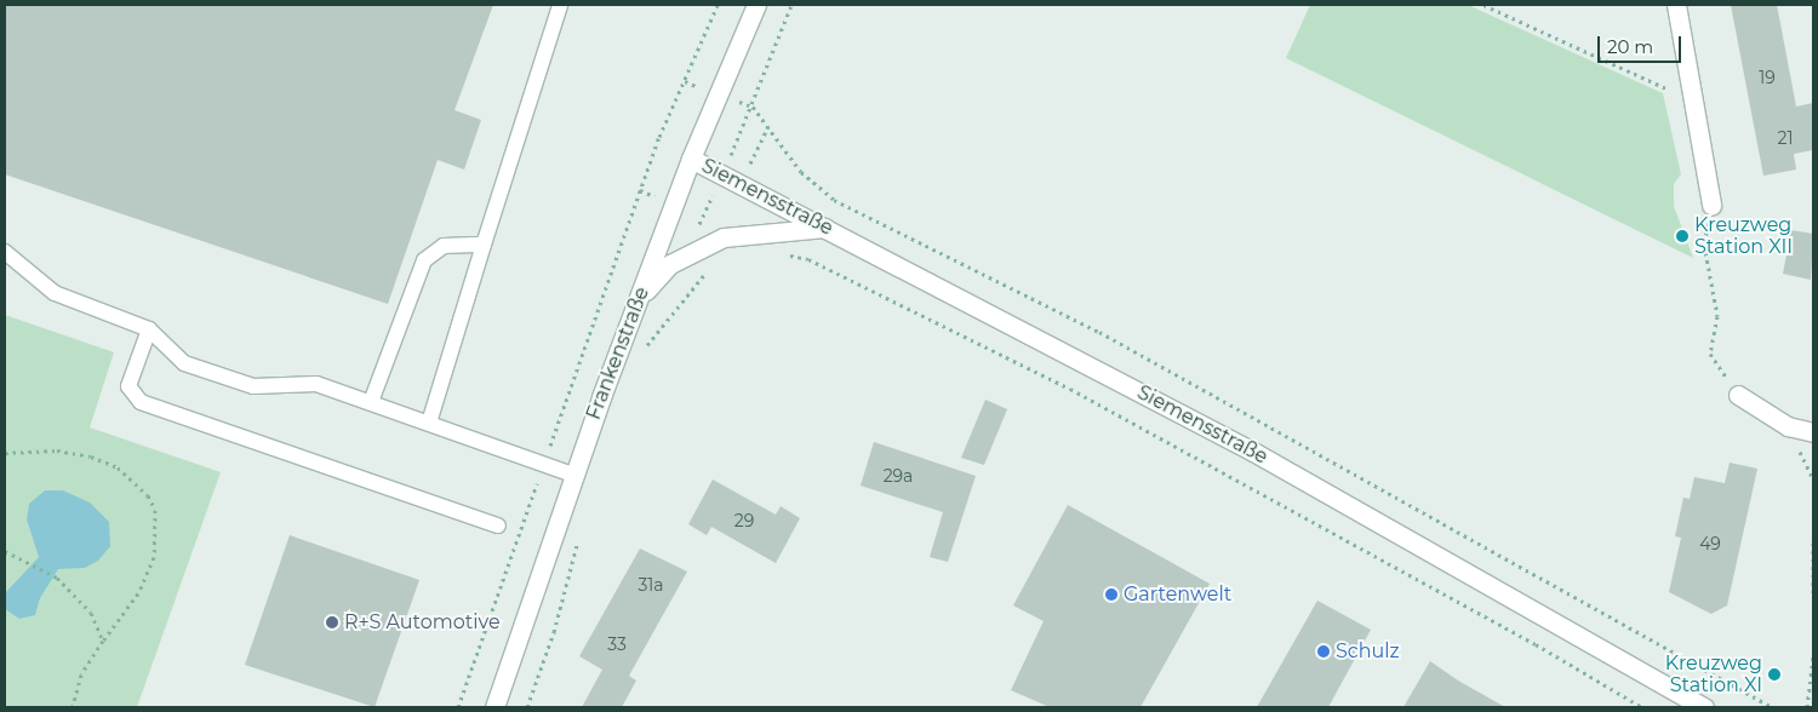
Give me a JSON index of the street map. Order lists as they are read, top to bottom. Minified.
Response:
{"streets":{"street":["Siemensstraße","Frankenstraße"]},"crossings":[["Siemensstraße","Frankenstraße"]],"places":["Kreuzweg Station XII","Gartenwelt","R+S Automotive","Schulz","Kreuzweg Station XI"],"house_numbers":["19","21","29a","29","49","31a","33"],"scale_bar":"20 m"}
